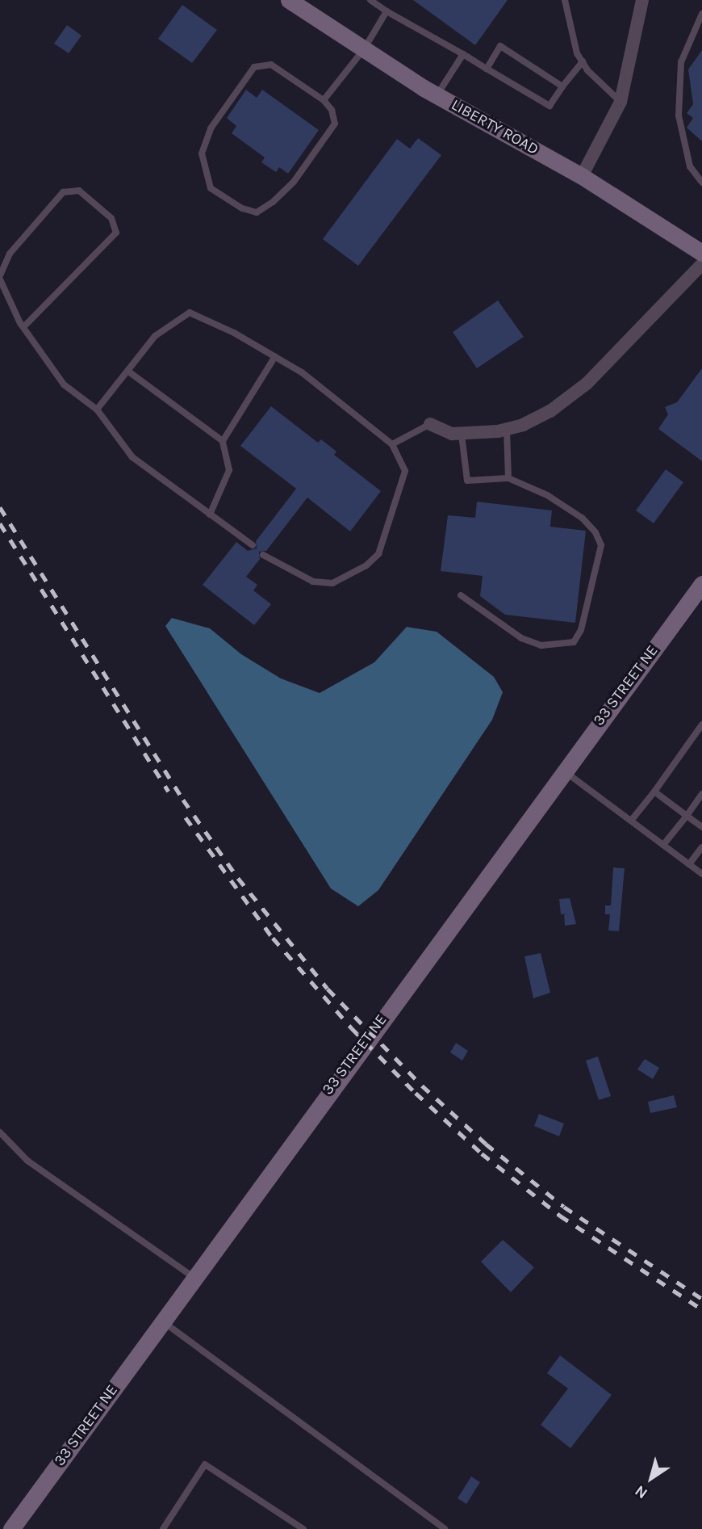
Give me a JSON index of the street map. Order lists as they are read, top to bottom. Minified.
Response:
{"streets":{"street":["LIBERTY ROAD","33 STREET NE"]},"north":"bottom left"}
